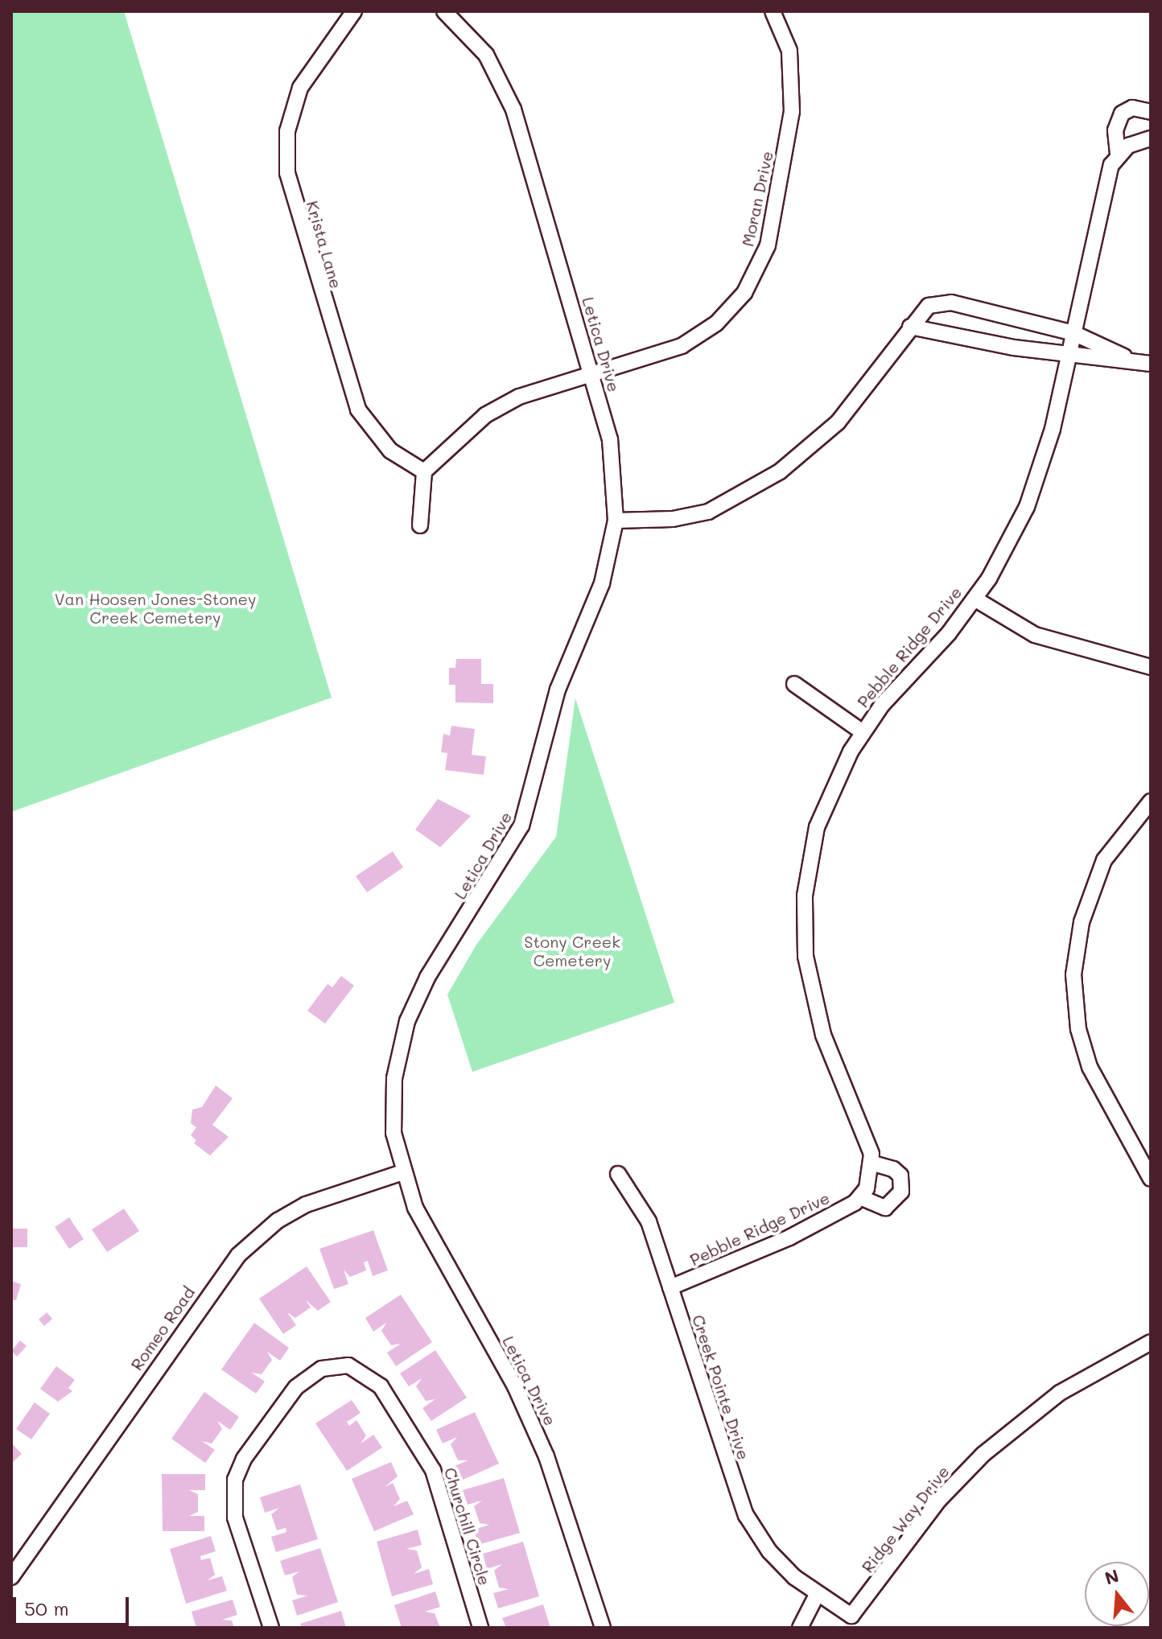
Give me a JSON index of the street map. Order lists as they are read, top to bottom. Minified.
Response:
{"streets":{"street":["Moran Drive","Krista Lane","Letica Drive","Pebble Ridge Drive","Romeo Road","Creek Pointe Drive","Ridge Way Drive","Churchill Circle"]},"crossings":[["Moran Drive","Krista Lane"],["Moran Drive","Letica Drive"],["Letica Drive","Romeo Road"],["Pebble Ridge Drive","Creek Pointe Drive"],["Creek Pointe Drive","Ridge Way Drive"]],"parks":["Van Hoosen Jones-Stoney Creek Cemetery","Stony Creek Cemetery"],"scale_bar":"50 m","north":"top"}
